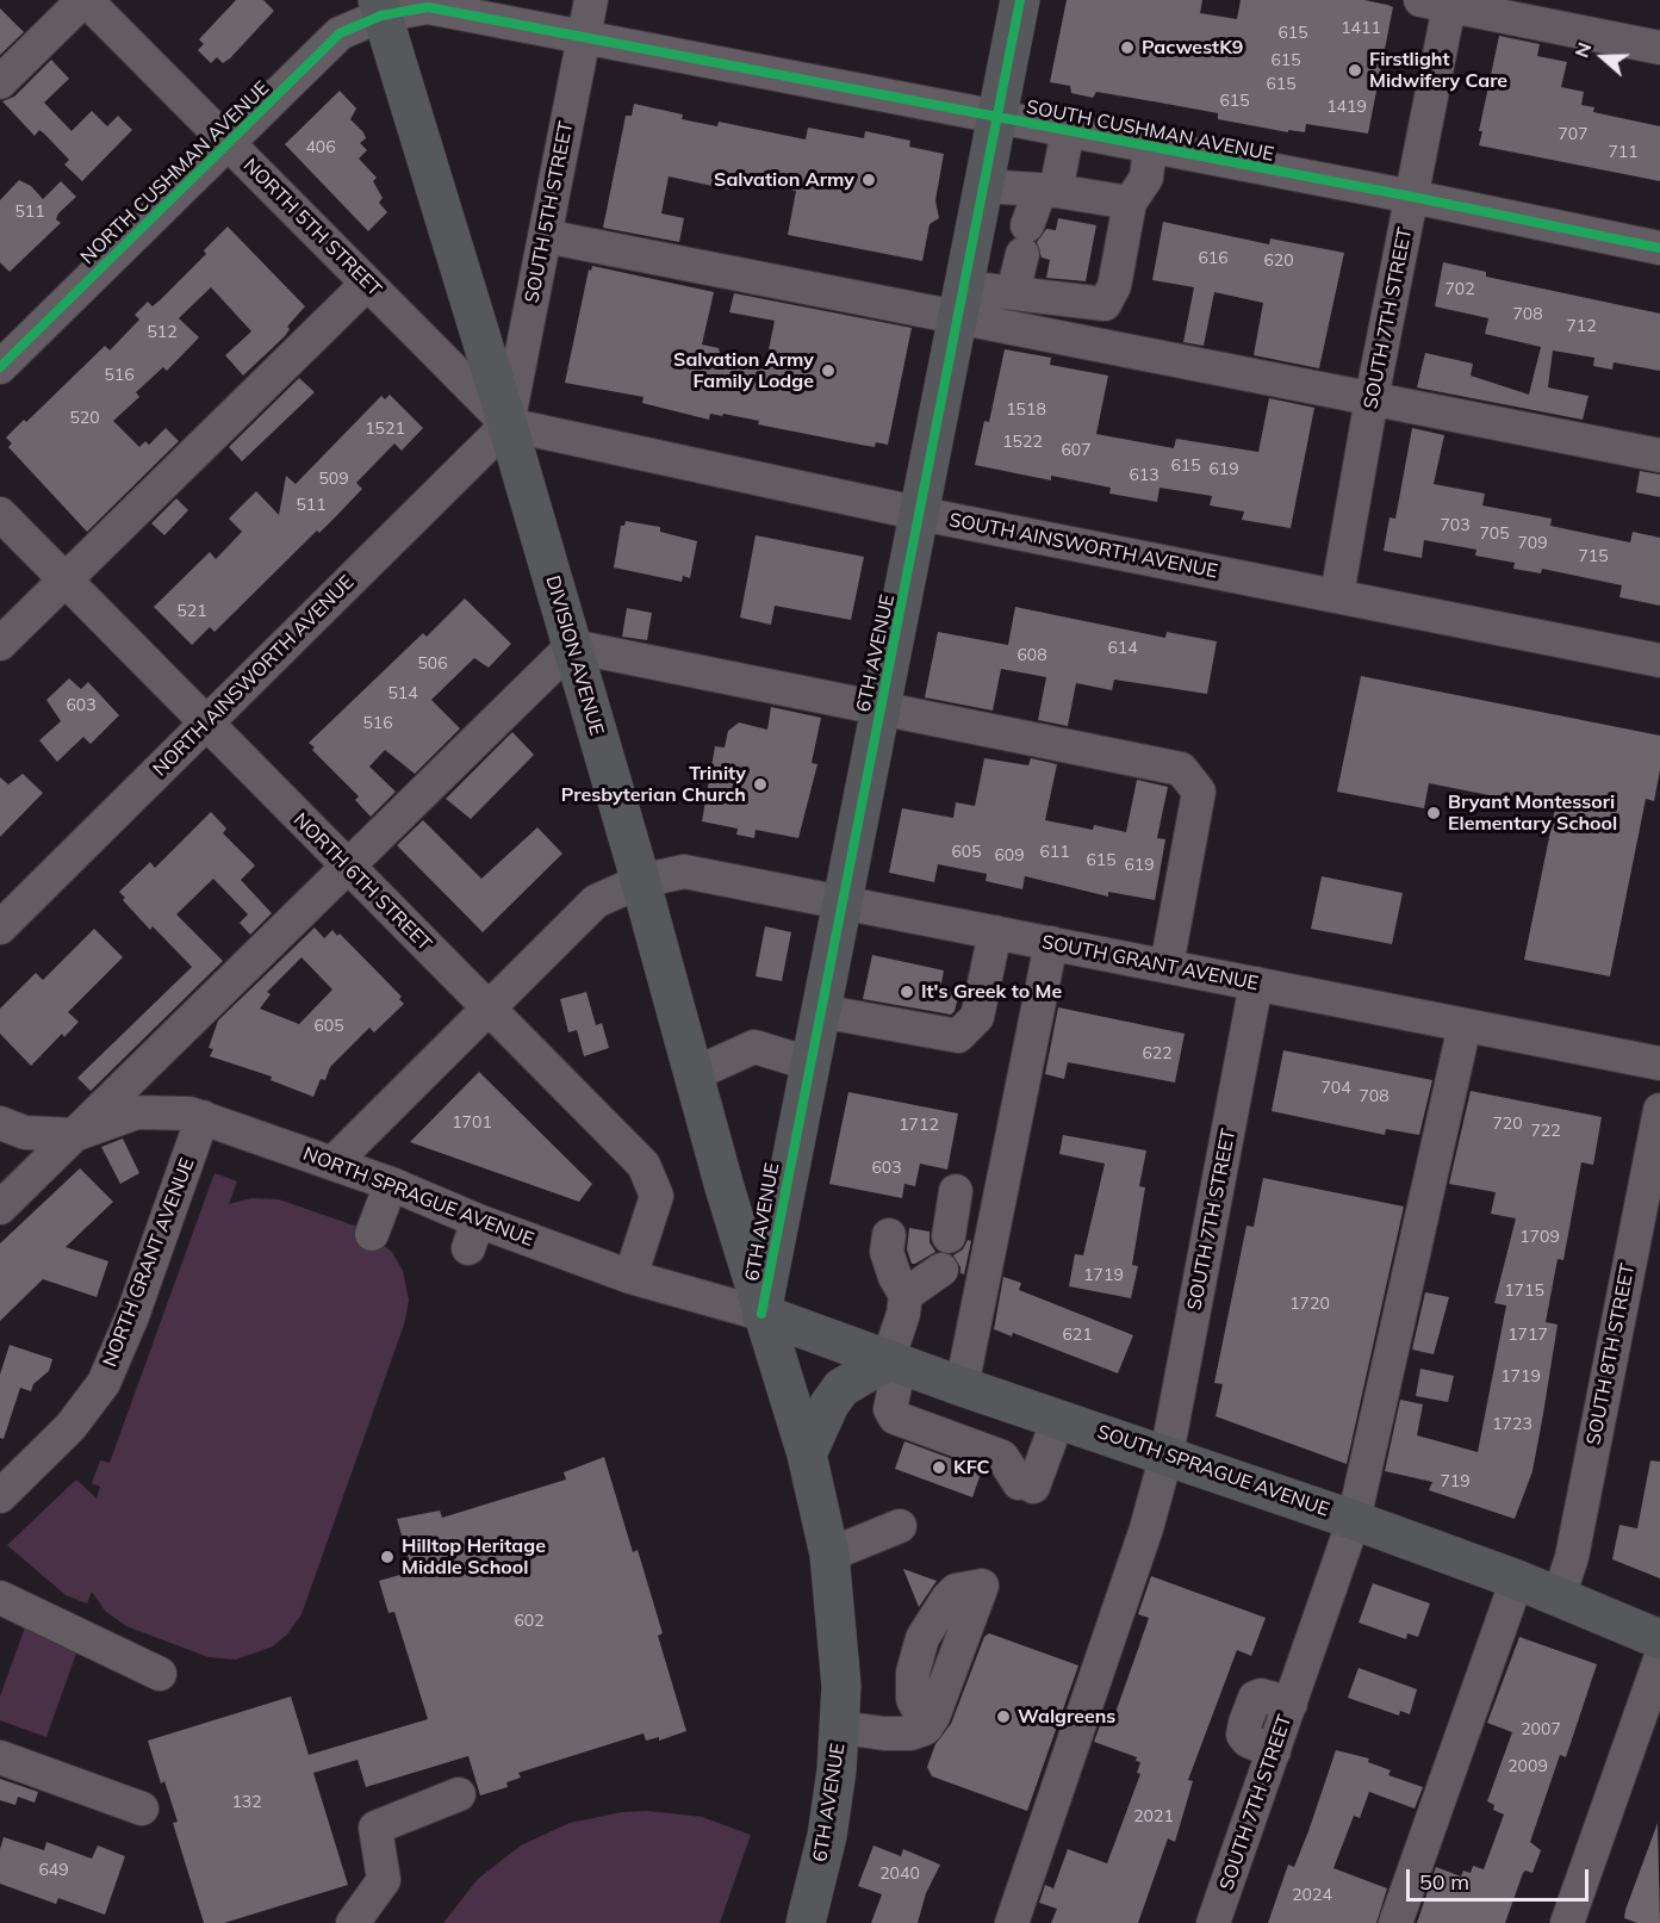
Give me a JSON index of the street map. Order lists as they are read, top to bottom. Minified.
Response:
{"streets":{"main road":["6TH AVENUE","DIVISION AVENUE","SOUTH SPRAGUE AVENUE"],"street":["SOUTH CUSHMAN AVENUE","NORTH CUSHMAN AVENUE","SOUTH 5TH STREET","NORTH 5TH STREET","SOUTH 7TH STREET","SOUTH AINSWORTH AVENUE","NORTH AINSWORTH AVENUE","NORTH 6TH STREET","SOUTH GRANT AVENUE","NORTH SPRAGUE AVENUE","NORTH GRANT AVENUE","SOUTH 8TH STREET"]},"crossings":[["SOUTH CUSHMAN AVENUE","NORTH CUSHMAN AVENUE"],["SOUTH CUSHMAN AVENUE","SOUTH 5TH STREET"],["SOUTH CUSHMAN AVENUE","SOUTH 7TH STREET"],["SOUTH CUSHMAN AVENUE","6TH AVENUE"],["SOUTH CUSHMAN AVENUE","DIVISION AVENUE"],["NORTH CUSHMAN AVENUE","NORTH 5TH STREET"],["NORTH CUSHMAN AVENUE","DIVISION AVENUE"],["SOUTH 5TH STREET","NORTH 5TH STREET"],["SOUTH 5TH STREET","SOUTH AINSWORTH AVENUE"],["SOUTH 5TH STREET","DIVISION AVENUE"],["SOUTH 5TH STREET","NORTH AINSWORTH AVENUE"],["NORTH 5TH STREET","SOUTH AINSWORTH AVENUE"],["NORTH 5TH STREET","DIVISION AVENUE"],["NORTH 5TH STREET","NORTH AINSWORTH AVENUE"],["SOUTH 7TH STREET","SOUTH AINSWORTH AVENUE"],["SOUTH 7TH STREET","SOUTH GRANT AVENUE"],["SOUTH 7TH STREET","SOUTH SPRAGUE AVENUE"],["SOUTH AINSWORTH AVENUE","6TH AVENUE"],["SOUTH AINSWORTH AVENUE","DIVISION AVENUE"],["SOUTH AINSWORTH AVENUE","NORTH AINSWORTH AVENUE"],["6TH AVENUE","DIVISION AVENUE"],["6TH AVENUE","SOUTH GRANT AVENUE"],["6TH AVENUE","NORTH SPRAGUE AVENUE"],["6TH AVENUE","SOUTH SPRAGUE AVENUE"],["DIVISION AVENUE","NORTH AINSWORTH AVENUE"],["DIVISION AVENUE","SOUTH GRANT AVENUE"],["DIVISION AVENUE","NORTH SPRAGUE AVENUE"],["DIVISION AVENUE","SOUTH SPRAGUE AVENUE"],["NORTH AINSWORTH AVENUE","NORTH 6TH STREET"],["NORTH 6TH STREET","NORTH SPRAGUE AVENUE"],["NORTH SPRAGUE AVENUE","NORTH GRANT AVENUE"],["NORTH SPRAGUE AVENUE","SOUTH SPRAGUE AVENUE"],["SOUTH 8TH STREET","SOUTH SPRAGUE AVENUE"]],"places":["PacwestK9","Firstlight Midwifery Care","Salvation Army","Salvation Army Family Lodge","Trinity Presbyterian Church","Bryant Montessori Elementary School","It's Greek to Me","KFC","Hilltop Heritage Middle School","Walgreens"],"house_numbers":["1411","615","615","615","615","1419","707","406","711","511","616","620","702","708","712","512","516","1518","520","1521","1522","607","615","619","613","509","511","703","705","709","715","521","614","608","506","514","603","516","605","611","609","615","619","605","622","704","708","1701","720","1712","722","603","1709","1719","1715","1720","621","1717","1719","1723","719","602","2007","2009","132","2021","649","2040","2024"],"scale_bar":"50 m","north":"left"}
